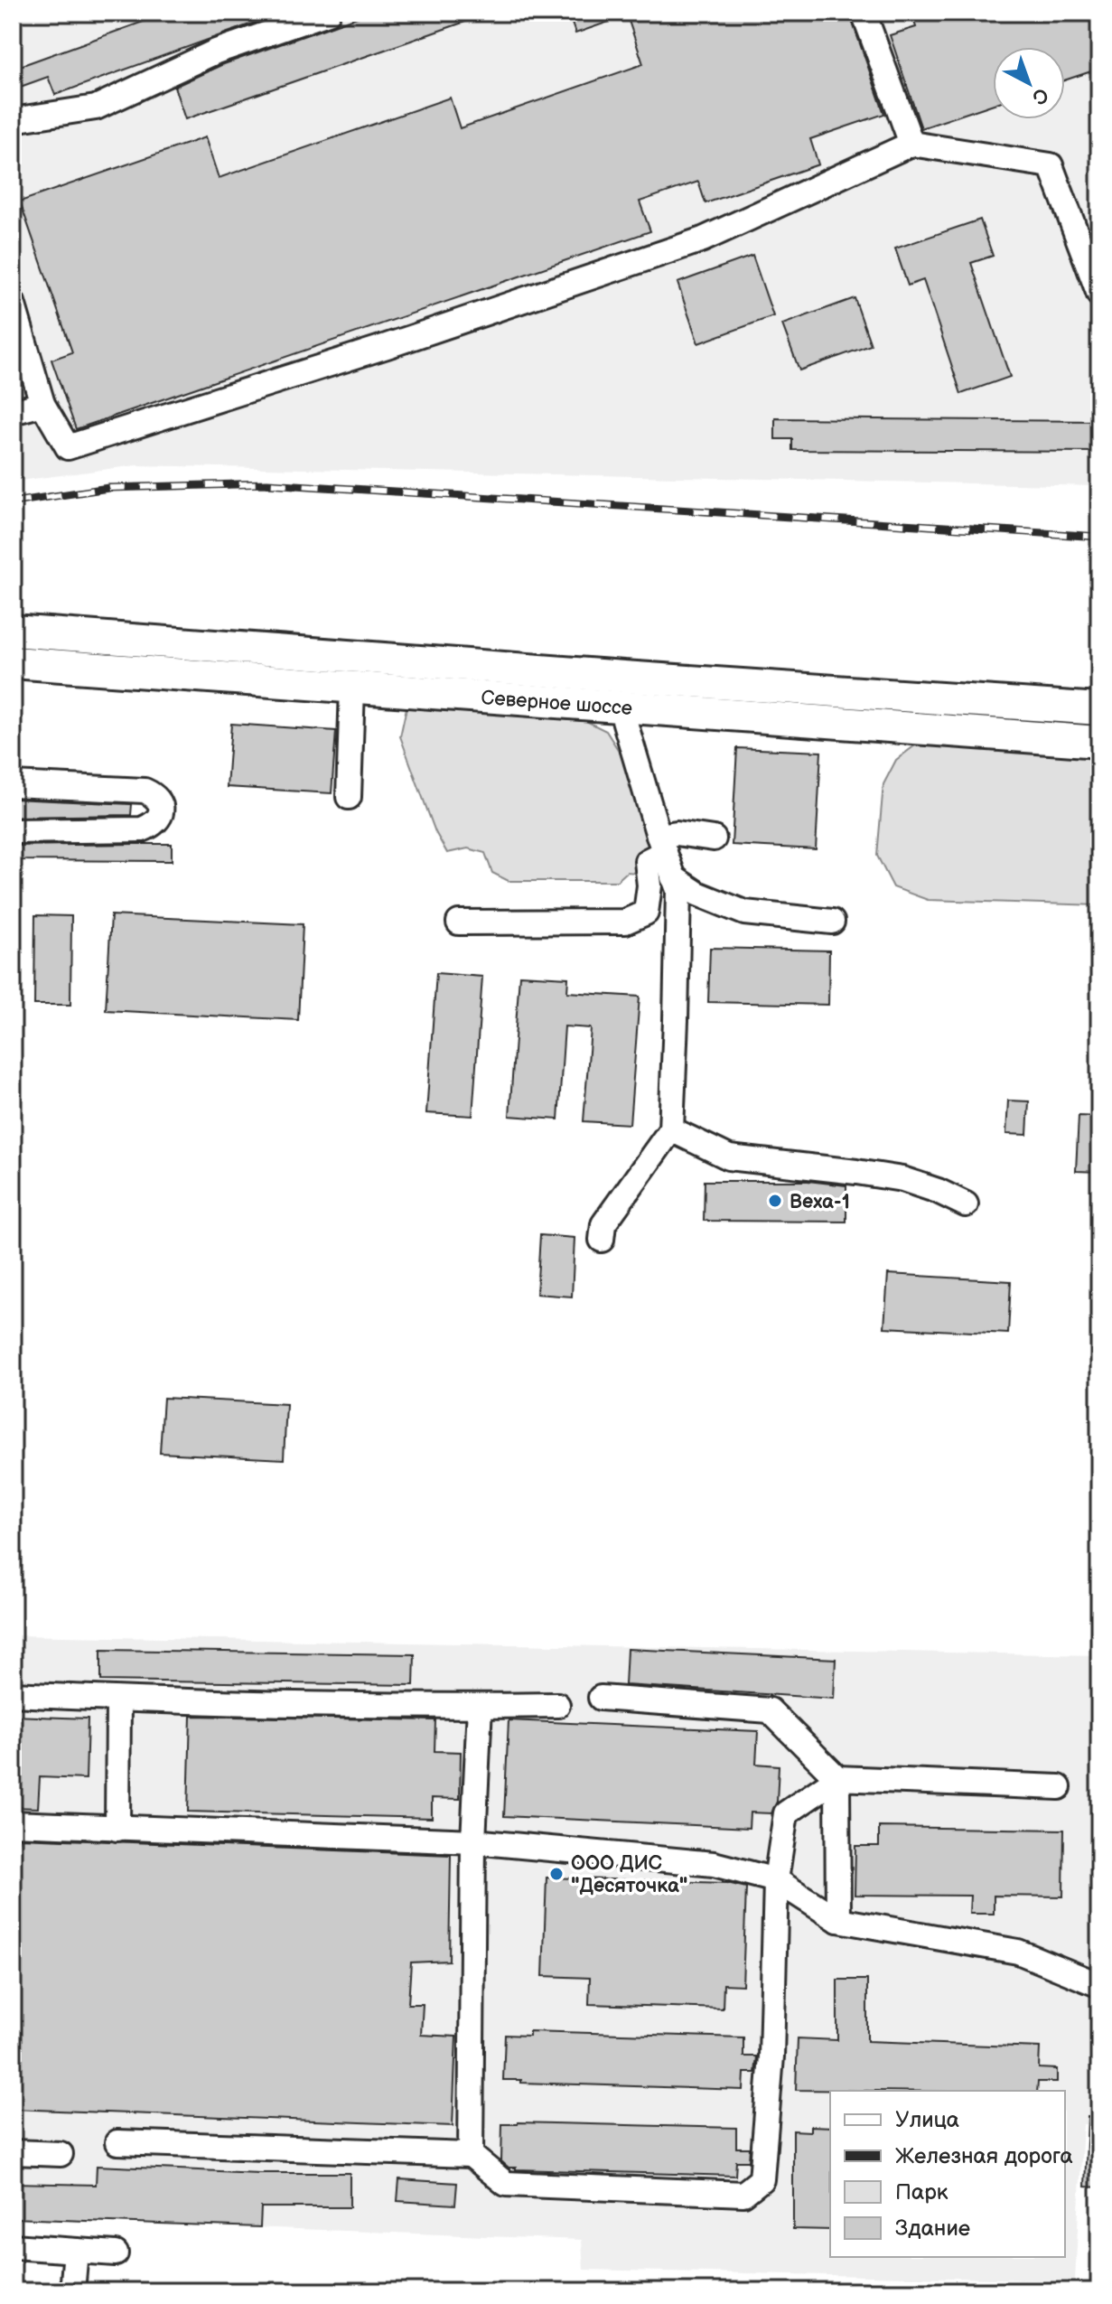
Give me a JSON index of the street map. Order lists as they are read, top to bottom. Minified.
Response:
{"streets":{"main road":["Северное шоссе"]},"places":["Веха-1","ООО ДИС \"Десяточка\""],"legend":["Улица","Железная дорога","Парк","Здание"],"north":"bottom right"}
